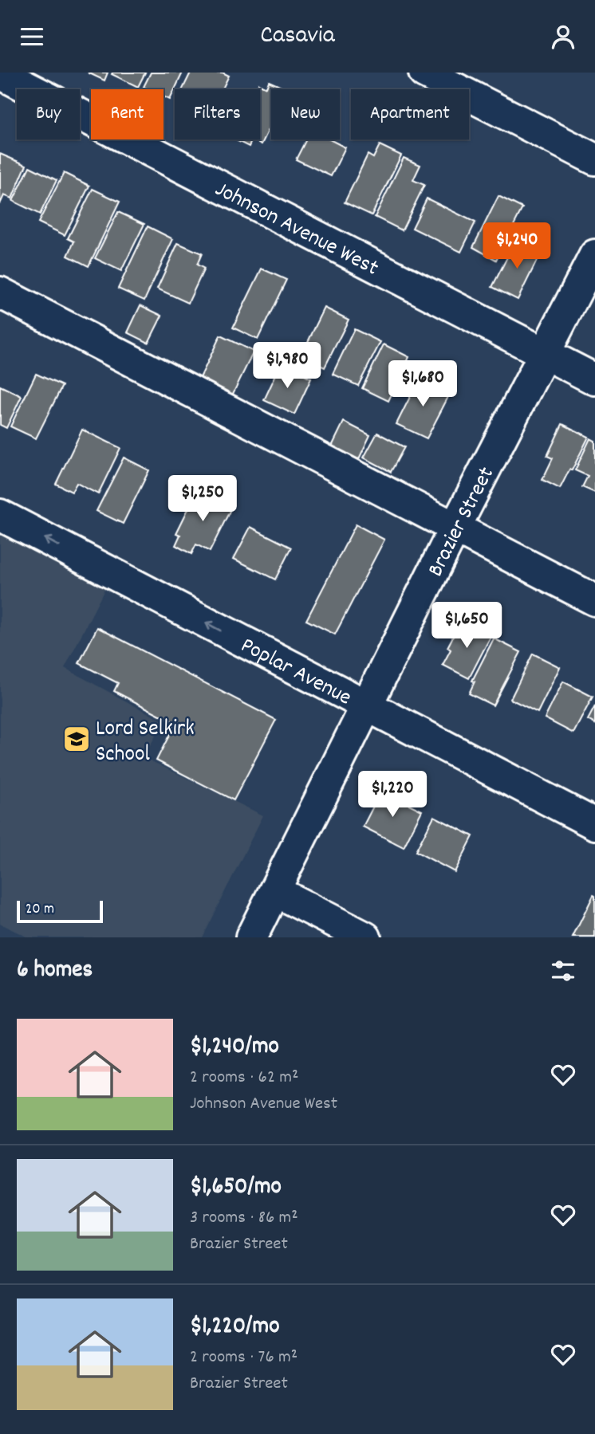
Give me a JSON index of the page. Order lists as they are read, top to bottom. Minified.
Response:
{"streets":{"street":["Johnson Avenue West","Brazier Street","Poplar Avenue"]},"crossings":[["Johnson Avenue West","Brazier Street"],["Brazier Street","Poplar Avenue"]],"places":{"school or university":["Lord Selkirk School"]},"scale_bar":"20 m","page":{"header":"Casavia","chip":["Buy","Rent","Filters","New","Apartment"],"price":["$1,240","$1,980","$1,680","$1,250","$1,650","$1,220"],"scale":"20 m","heading":"6 homes","list":[{"name":"$1,240/mo","note":"2 rooms · 62 m² · Johnson Avenue West"},{"name":"$1,650/mo","note":"3 rooms · 86 m² · Brazier Street"},{"name":"$1,220/mo","note":"2 rooms · 76 m² · Brazier Street"}]}}
